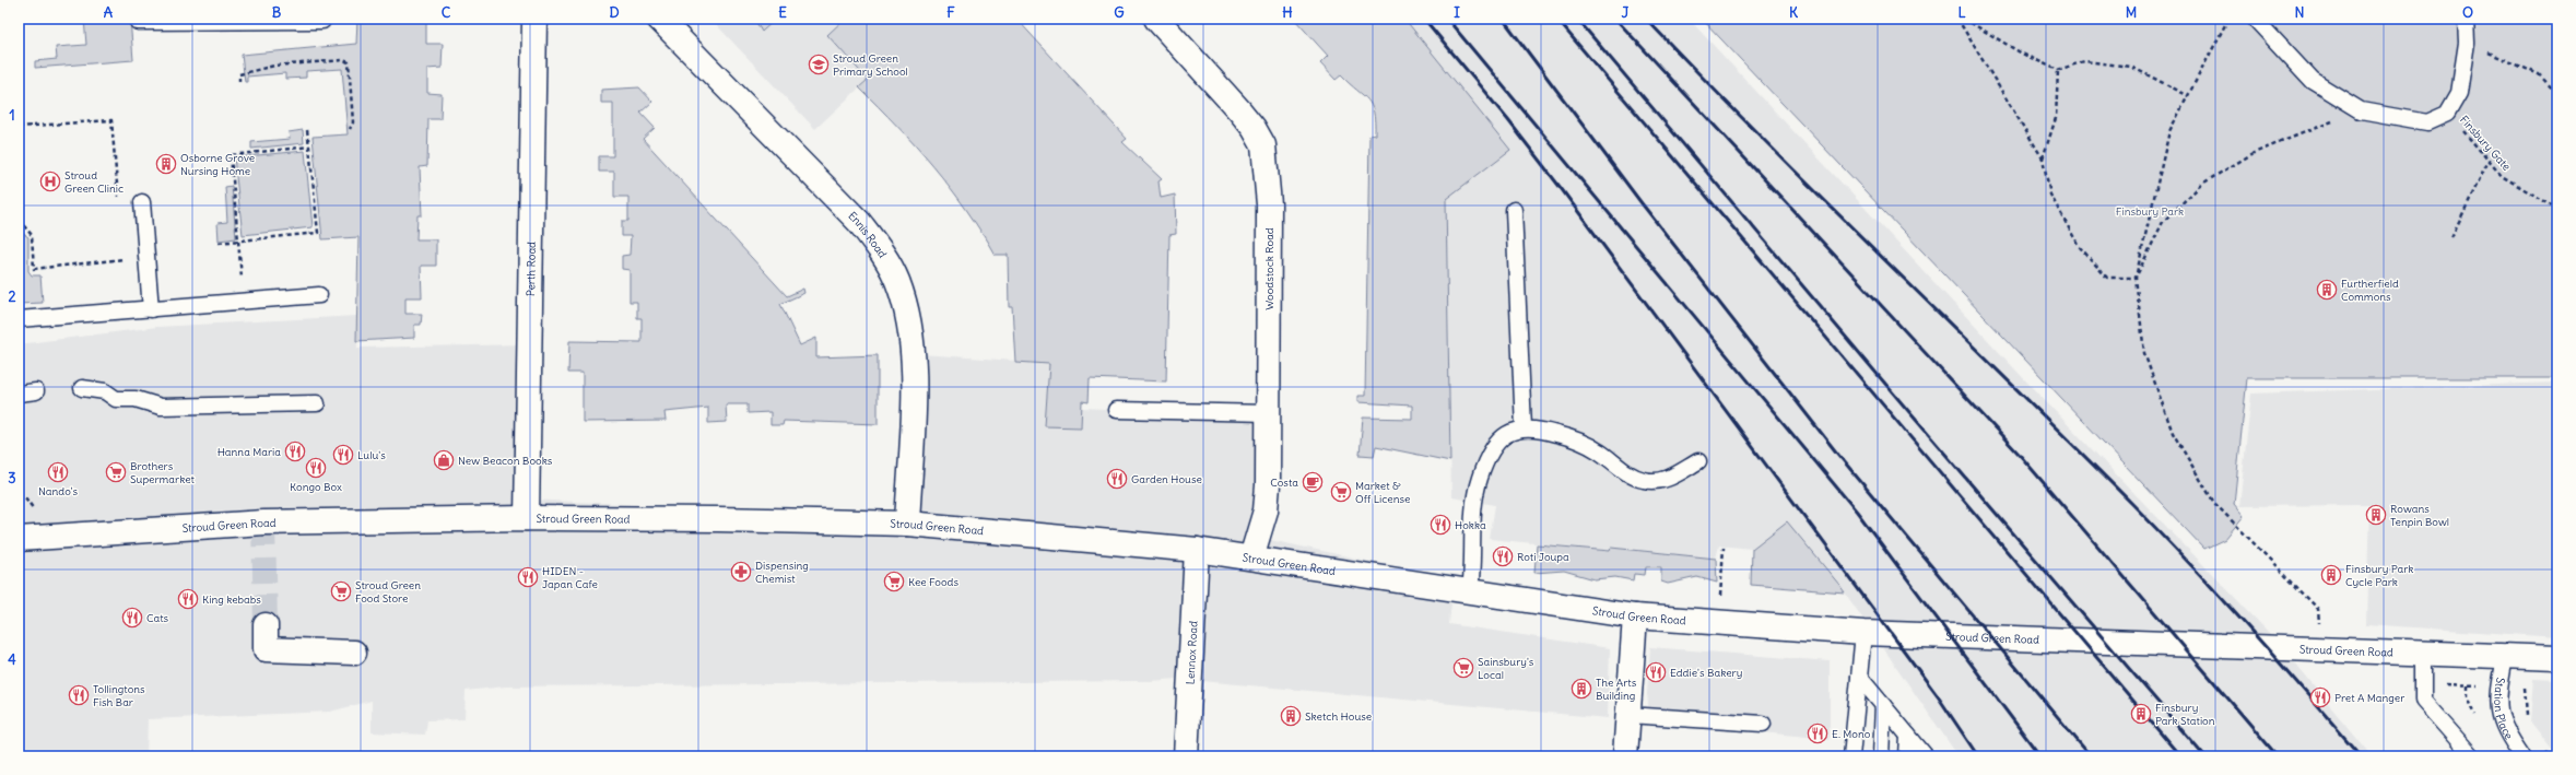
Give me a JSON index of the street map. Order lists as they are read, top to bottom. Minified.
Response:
{"streets":{"main road":["Ennis Road","Perth Road","Woodstock Road","Stroud Green Road","Lennox Road"],"lane":["Station Place"],"path":["Finsbury Gate"]},"crossings":[["Ennis Road","Stroud Green Road"],["Perth Road","Stroud Green Road"],["Woodstock Road","Stroud Green Road"],["Stroud Green Road","Lennox Road"],["Stroud Green Road","Station Place"]],"parks":["Finsbury Park"],"places":{"school or university":["Stroud Green Primary School"],"building":["Osborne Grove Nursing Home","Furtherfield Commons","Rowans Tenpin Bowl","Finsbury Park Cycle Park","The Arts Building","Finsbury Park Station","Sketch House"],"hospital":["Stroud Green Clinic"],"restaurant":["Hanna Maria","Lulu's","Kongo Box","Nando's","Garden House","Hokka","Roti Joupa","HIDEN - Japan Cafe","King kebabs","Cats","Eddie's Bakery","Tollingtons Fish Bar","Pret A Manger","E. Mono"],"shop":["New Beacon Books"],"supermarket":["Brothers Supermarket","Market & Off License","Kee Foods","Stroud Green Food Store","Sainsbury's Local"],"cafe":["Costa"],"pharmacy":["Dispensing Chemist"]},"grid":{"columns":["A","B","C","D","E","F","G","H","I","J","K","L","M","N","O"],"rows":["1","2","3","4"]}}
